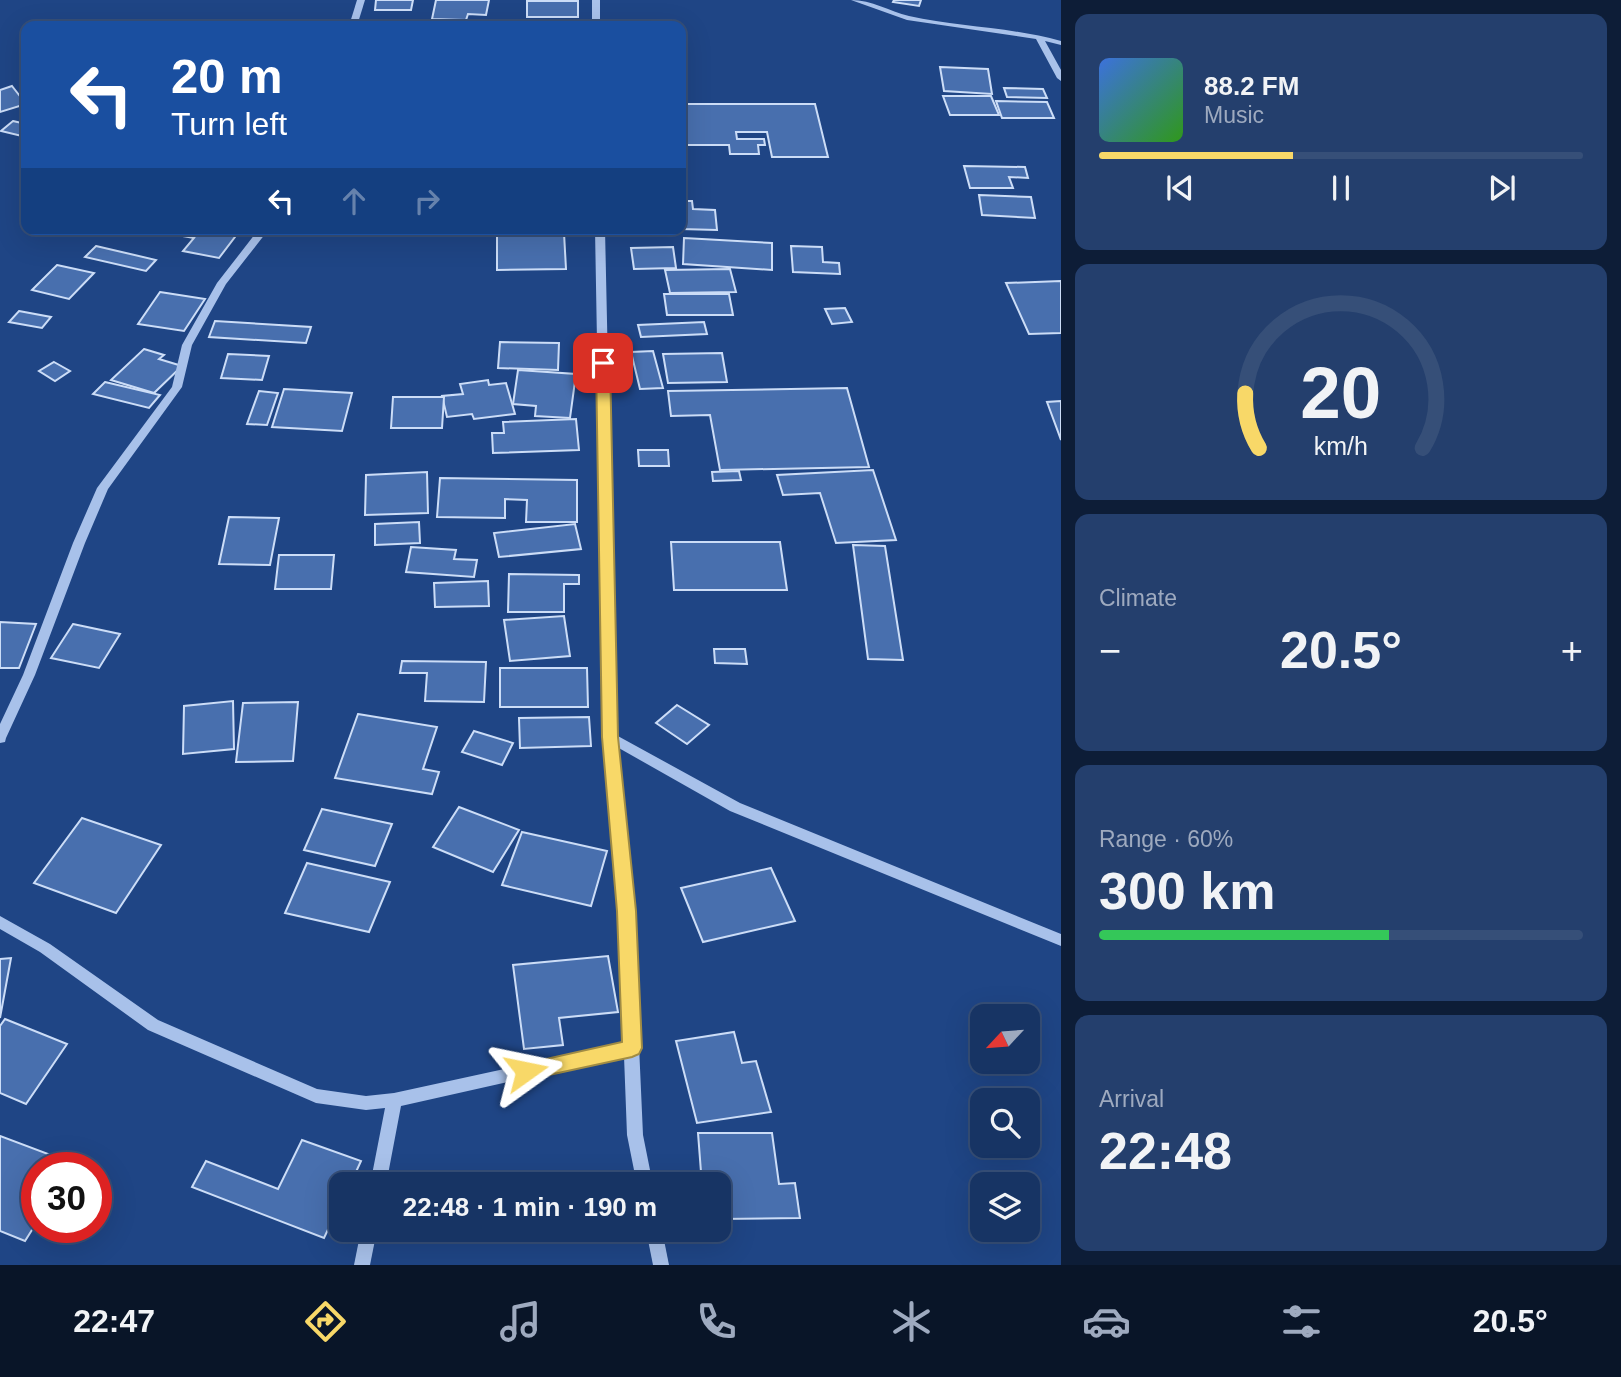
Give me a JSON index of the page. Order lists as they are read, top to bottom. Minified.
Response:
{"north":"bottom left","page":{"turn":["20 m","Turn left"],"song":["88.2 FM","Music"],"tile":["Climate",["Range · 60%","300 km"],["Arrival","22:48"]],"heat":["−","20.5°","+"],"limit":"30","trip":"22:48 · 1 min · 190 m","tabs":["22:47","20.5°"],"gauge":["20","km/h"]}}
